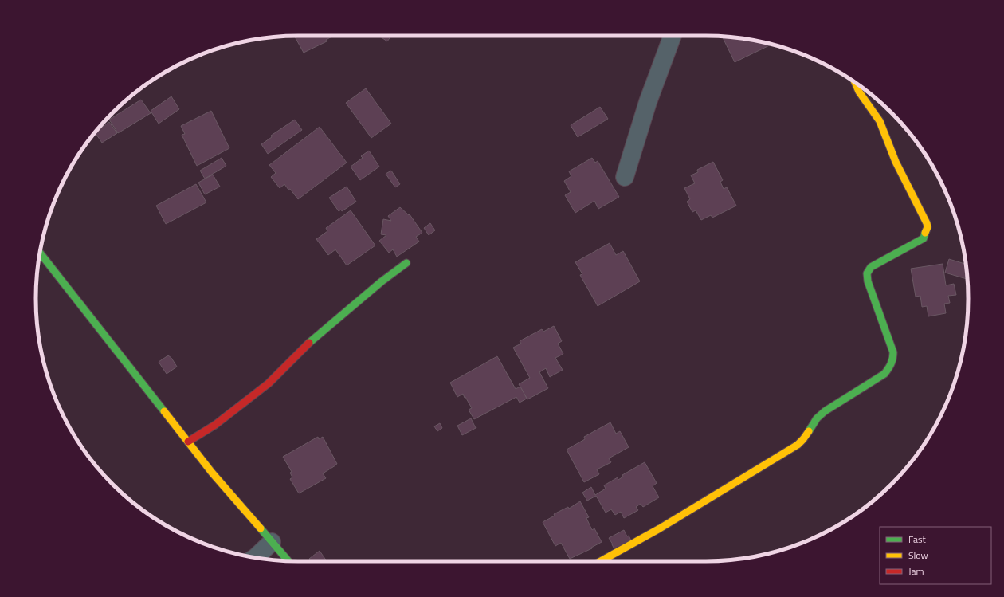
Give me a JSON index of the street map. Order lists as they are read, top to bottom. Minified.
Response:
{"legend":["Fast","Slow","Jam"]}
